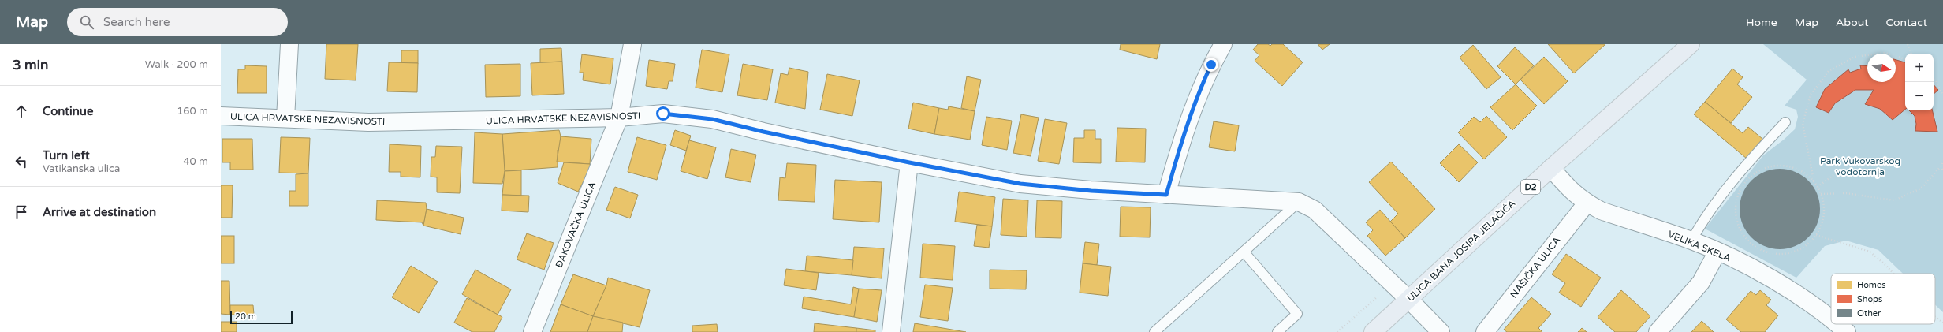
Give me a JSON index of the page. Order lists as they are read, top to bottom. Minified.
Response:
{"streets":{"main road":["D2","ULICA BANA JOSIPA JELAČIĆA"],"street":["ULICA HRVATSKE NEZAVISNOSTI","ĐAKOVAČKA ULICA","VELIKA SKELA","NAŠIČKA ULICA"]},"crossings":[["ULICA HRVATSKE NEZAVISNOSTI","ĐAKOVAČKA ULICA"],["ULICA HRVATSKE NEZAVISNOSTI","ULICA BANA JOSIPA JELAČIĆA"],["VELIKA SKELA","ULICA BANA JOSIPA JELAČIĆA"],["VELIKA SKELA","NAŠIČKA ULICA"]],"parks":["Park Vukovarskog vodotornja"],"legend":["Homes","Shops","Other"],"scale_bar":"20 m","north":"right","page":{"header":"Map","search":"Search here","nav":["Home","Map","About","Contact"],"heading":["3 min","Walk · 200 m"],"map_buttons":["+","−"],"list":[["Continue","160 m"],["Turn left","Vatikanska ulica","40 m"],"Arrive at destination"],"scale":"20 m"}}
